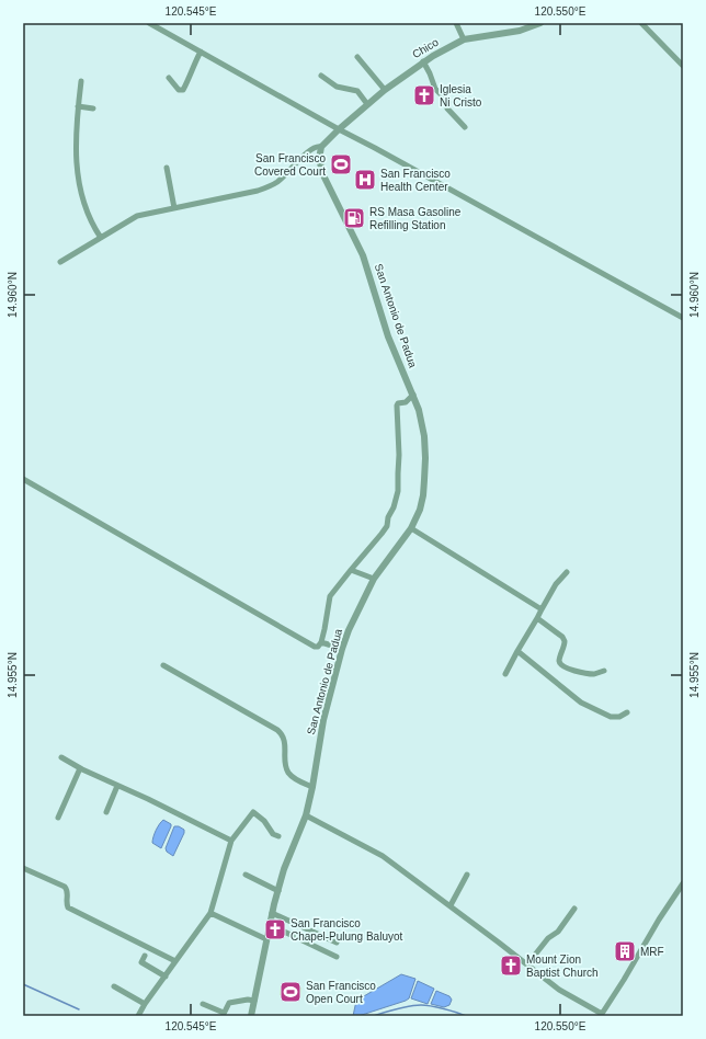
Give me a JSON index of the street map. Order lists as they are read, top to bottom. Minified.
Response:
{"streets":{"street":["Chico","San Antonio de Padua"]},"places":{"church":["Iglesia Ni Cristo","San Francisco Chapel-Pulung Baluyot","Mount Zion Baptist Church"],"sports":["San Francisco Covered Court","San Francisco Open Court"],"hospital":["San Francisco Health Center"],"fuel station":["RS Masa Gasoline Refilling Station"],"building":["MRF"]},"coordinates":["120.545°E","120.550°E","14.960°N","14.955°N"]}
